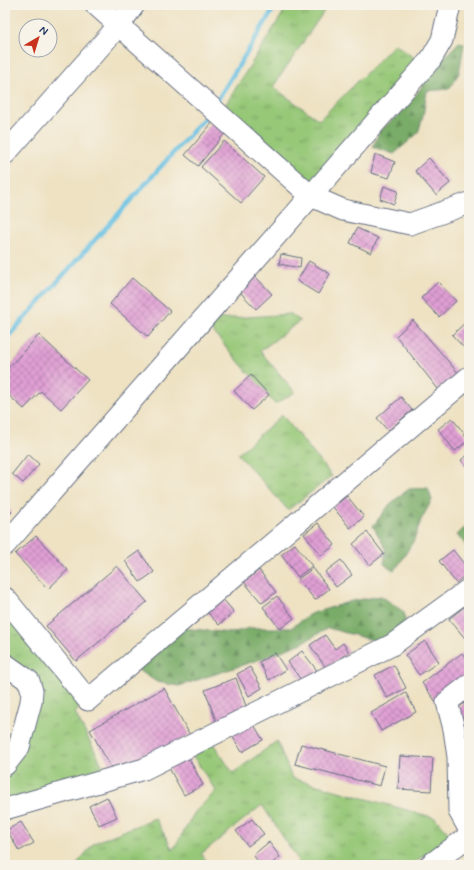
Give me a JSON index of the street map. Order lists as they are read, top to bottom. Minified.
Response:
{"north":"top right"}
